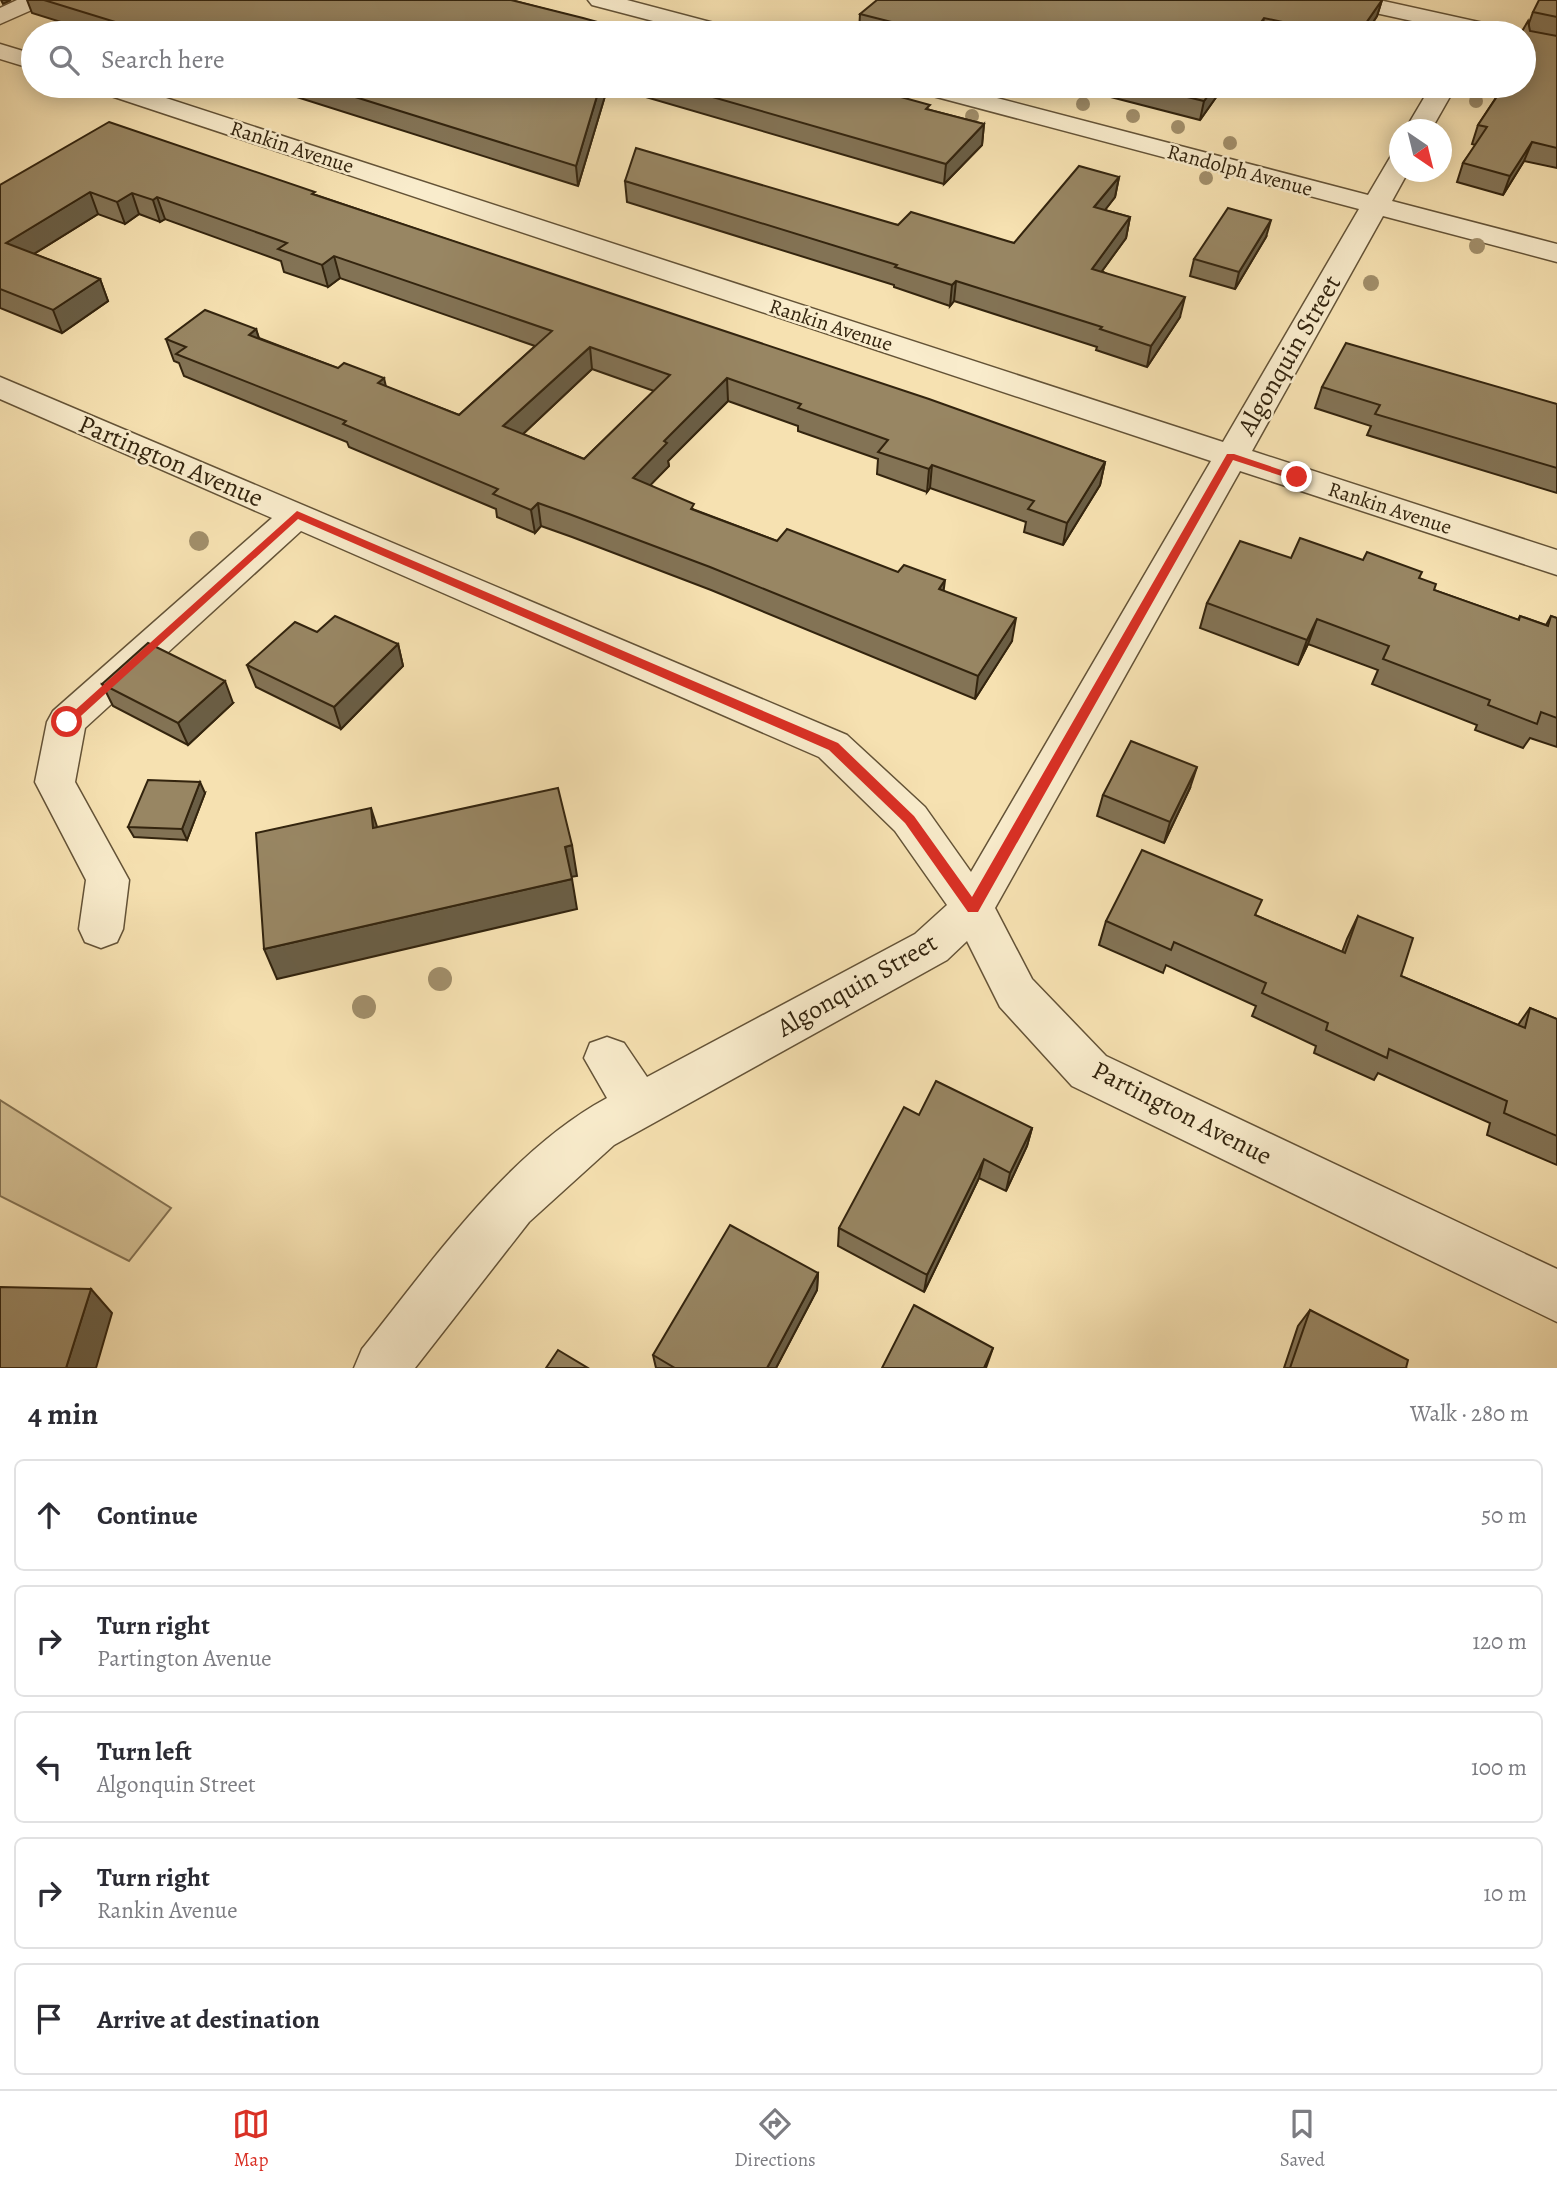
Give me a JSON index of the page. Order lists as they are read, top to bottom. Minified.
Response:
{"streets":{"street":["Rankin Avenue","Randolph Avenue","Algonquin Street","Partington Avenue"]},"crossings":[["Rankin Avenue","Algonquin Street"],["Randolph Avenue","Algonquin Street"],["Algonquin Street","Partington Avenue"]],"north":"bottom right","page":{"search":"Search here","heading":["4 min","Walk · 280 m"],"list":[["Continue","50 m"],["Turn right","Partington Avenue","120 m"],["Turn left","Algonquin Street","100 m"],["Turn right","Rankin Avenue","10 m"],"Arrive at destination"],"nav":["Map","Directions","Saved"]}}
